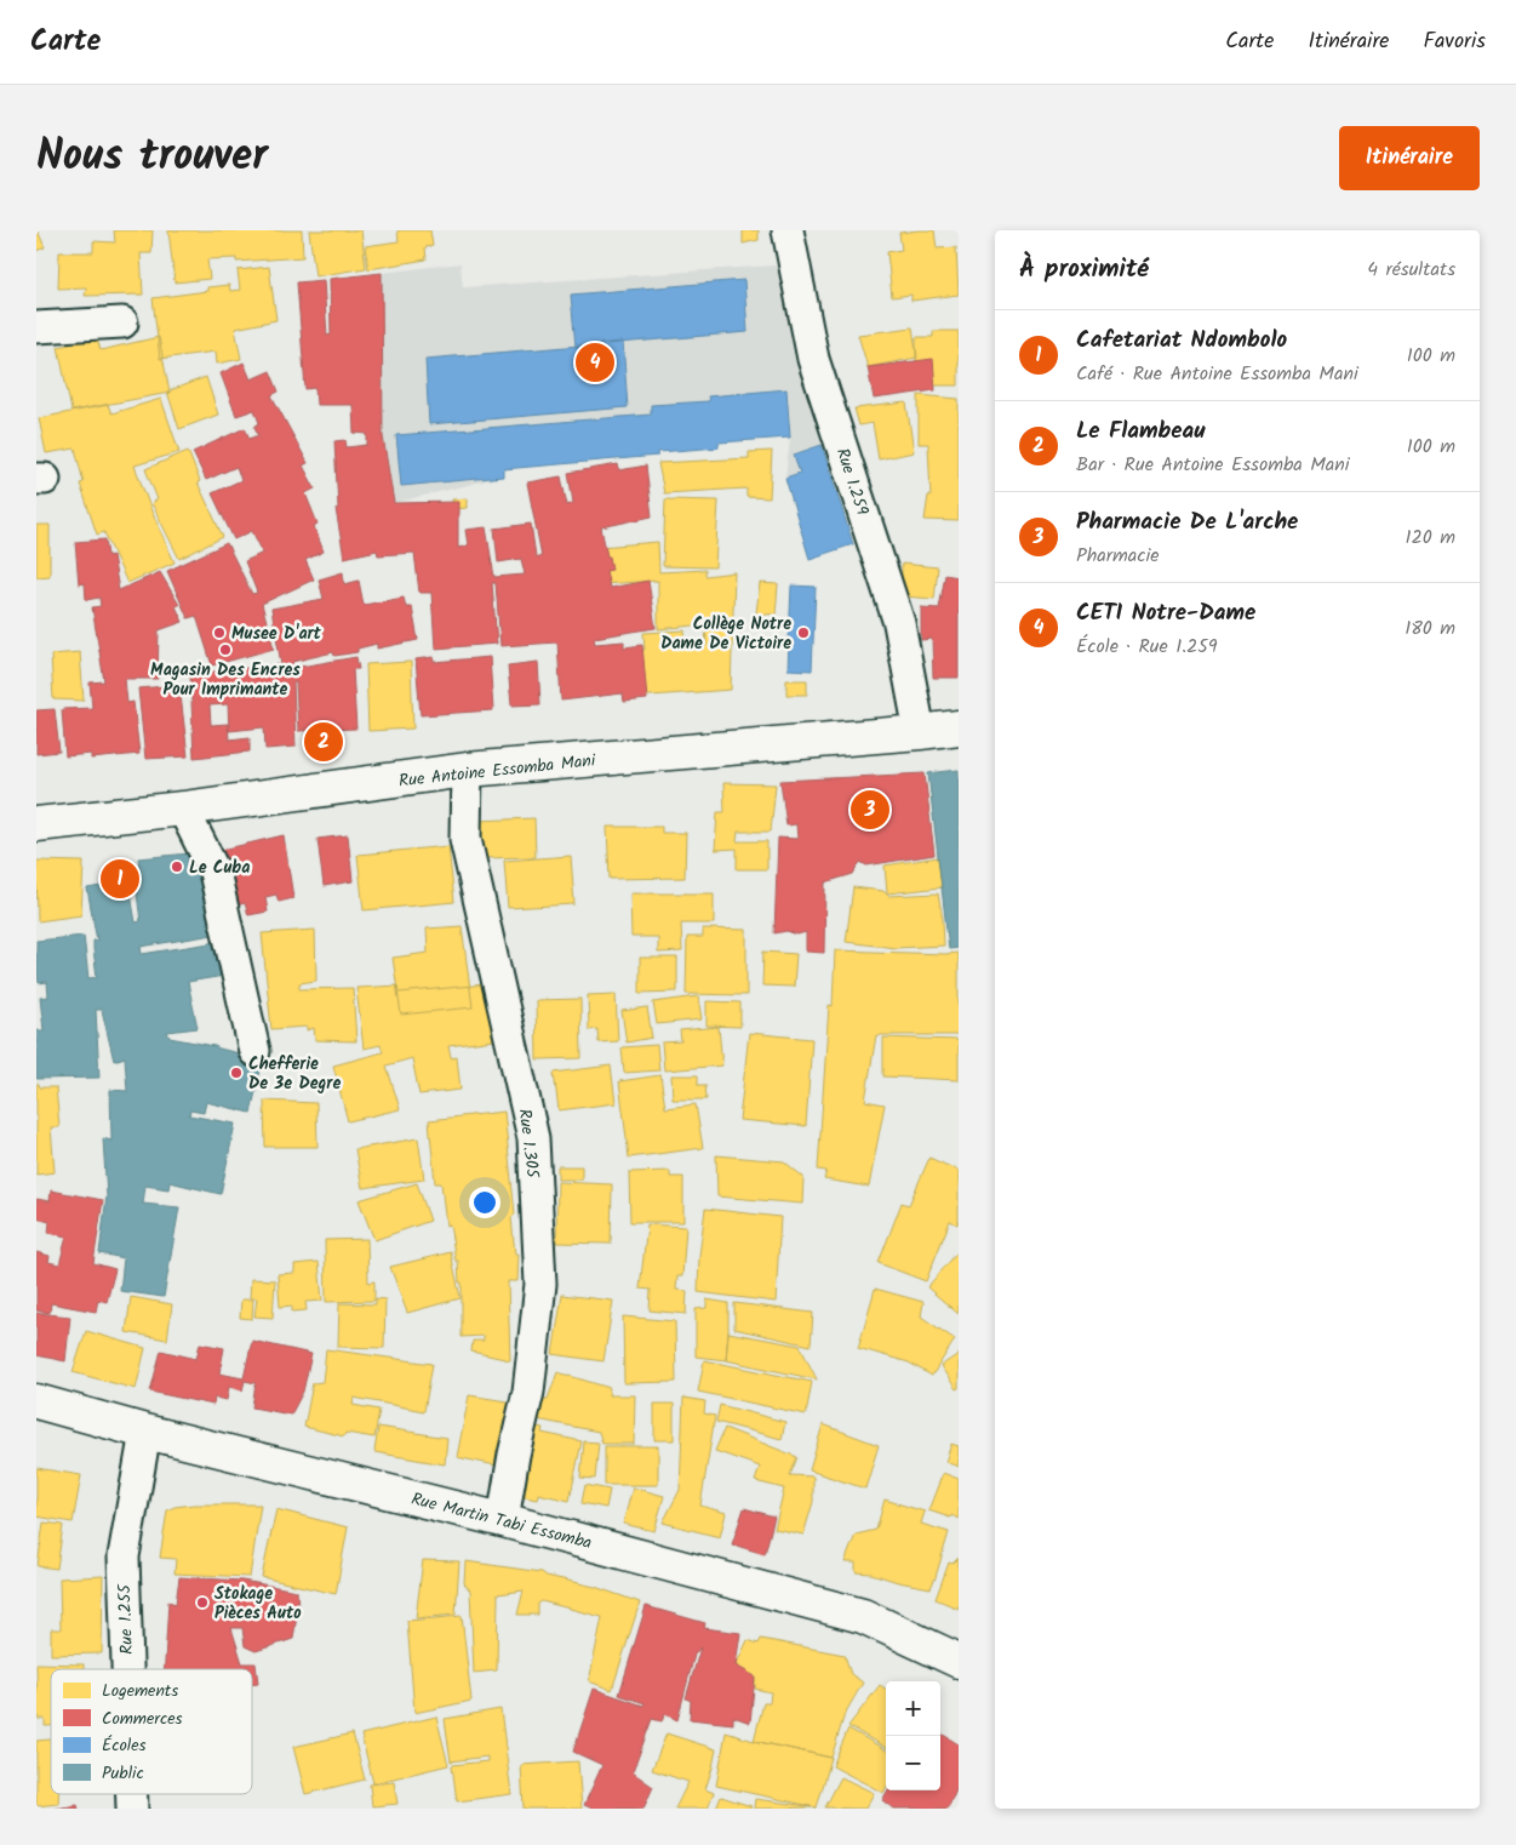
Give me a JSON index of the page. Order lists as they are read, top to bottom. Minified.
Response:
{"streets":{"main road":["Rue Antoine Essomba Mani","Rue Martin Tabi Essomba"],"street":["Rue 1.259","Rue 1.305","Rue 1.255"]},"crossings":[["Rue 1.259","Rue Antoine Essomba Mani"],["Rue Antoine Essomba Mani","Rue 1.305"],["Rue 1.305","Rue Martin Tabi Essomba"],["Rue Martin Tabi Essomba","Rue 1.255"]],"places":["Musee D'art","Collège Notre Dame De Victoire","Magasin Des Encres Pour Imprimante","Le Cuba","Chefferie De 3e Degre","Stokage Pièces Auto"],"legend":["Logements","Commerces","Écoles","Public"],"page":{"header":"Carte","nav":["Carte","Itinéraire","Favoris"],"title":"Nous trouver","buttons":"Itinéraire","heading":["À proximité","4 résultats"],"list":[{"mark":"1","name":"Cafetariat Ndombolo","note":"Café · Rue Antoine Essomba Mani","value":"100 m"},{"mark":"2","name":"Le Flambeau","note":"Bar · Rue Antoine Essomba Mani","value":"100 m"},{"mark":"3","name":"Pharmacie De L'arche","note":"Pharmacie","value":"120 m"},{"mark":"4","name":"CETI Notre-Dame","note":"École · Rue 1.259","value":"180 m"}],"pins":["4","2","3","1"],"map_buttons":["+","−"]}}
